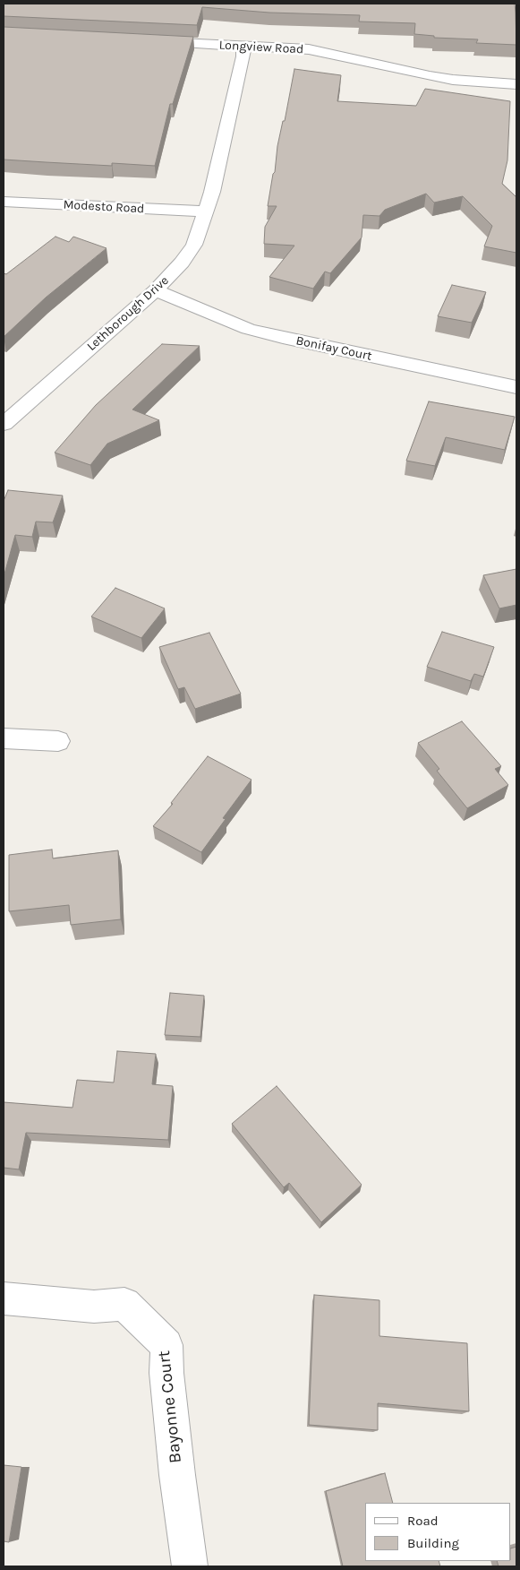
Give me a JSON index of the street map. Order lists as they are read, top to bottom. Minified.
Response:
{"streets":{"street":["Longview Road","Modesto Road","Lethborough Drive","Bonifay Court","Bayonne Court"]},"crossings":[["Longview Road","Lethborough Drive"],["Modesto Road","Lethborough Drive"],["Lethborough Drive","Bonifay Court"]],"legend":["Road","Building"]}
